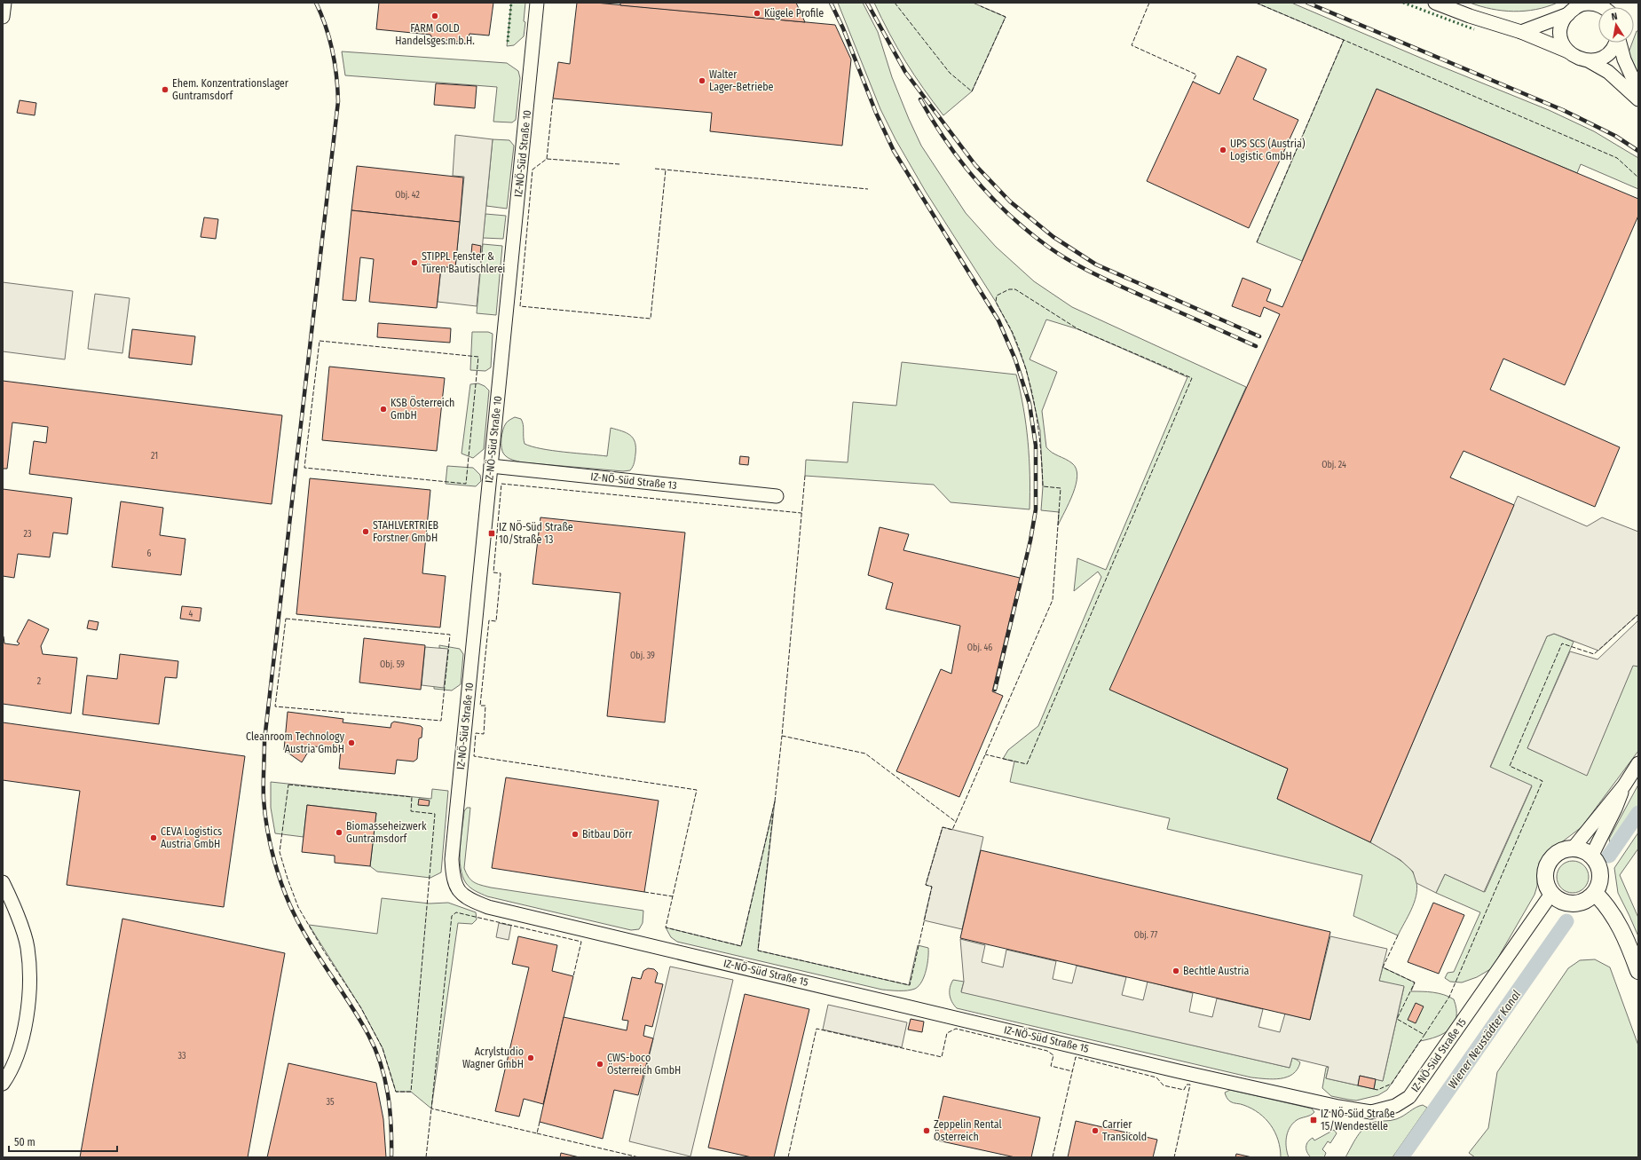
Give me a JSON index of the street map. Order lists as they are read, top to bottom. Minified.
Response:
{"streets":{"street":["IZ-NÖ-Süd Straße 10","IZ-NÖ-Süd Straße 13","IZ-NÖ-Süd Straße 15"]},"crossings":[["IZ-NÖ-Süd Straße 10","IZ-NÖ-Süd Straße 13"],["IZ-NÖ-Süd Straße 10","IZ-NÖ-Süd Straße 15"]],"water":["Wiener Neustädter Kanal"],"places":{"other":["Kügele Profile","FARM GOLD Handelsges.m.b.H.","Walter Lager-Betriebe","Ehem. Konzentrationslager Guntramsdorf","UPS SCS (Austria) Logistic GmbH","STIPPL Fenster & Türen Bautischlerei","KSB Österreich GmbH","STAHLVERTRIEB Forstner GmbH","Cleanroom Technology Austria GmbH","Biomasseheizwerk Guntramsdorf","Bitbau Dörr","CEVA Logistics Austria GmbH","Bechtle Austria","Acrylstudio Wagner GmbH","CWS-boco Österreich GmbH","Zeppelin Rental Österreich","Carrier Transicold"],"transit":["IZ NÖ-Süd Straße 10/Straße 13","IZ NÖ-Süd Straße 15/Wendestelle"]},"house_numbers":["Obj. 42","21","Obj. 24","23","6","4","Obj. 46","Obj. 39","Obj. 59","2","Obj. 77","33","35"],"scale_bar":"50 m","north":"top"}
